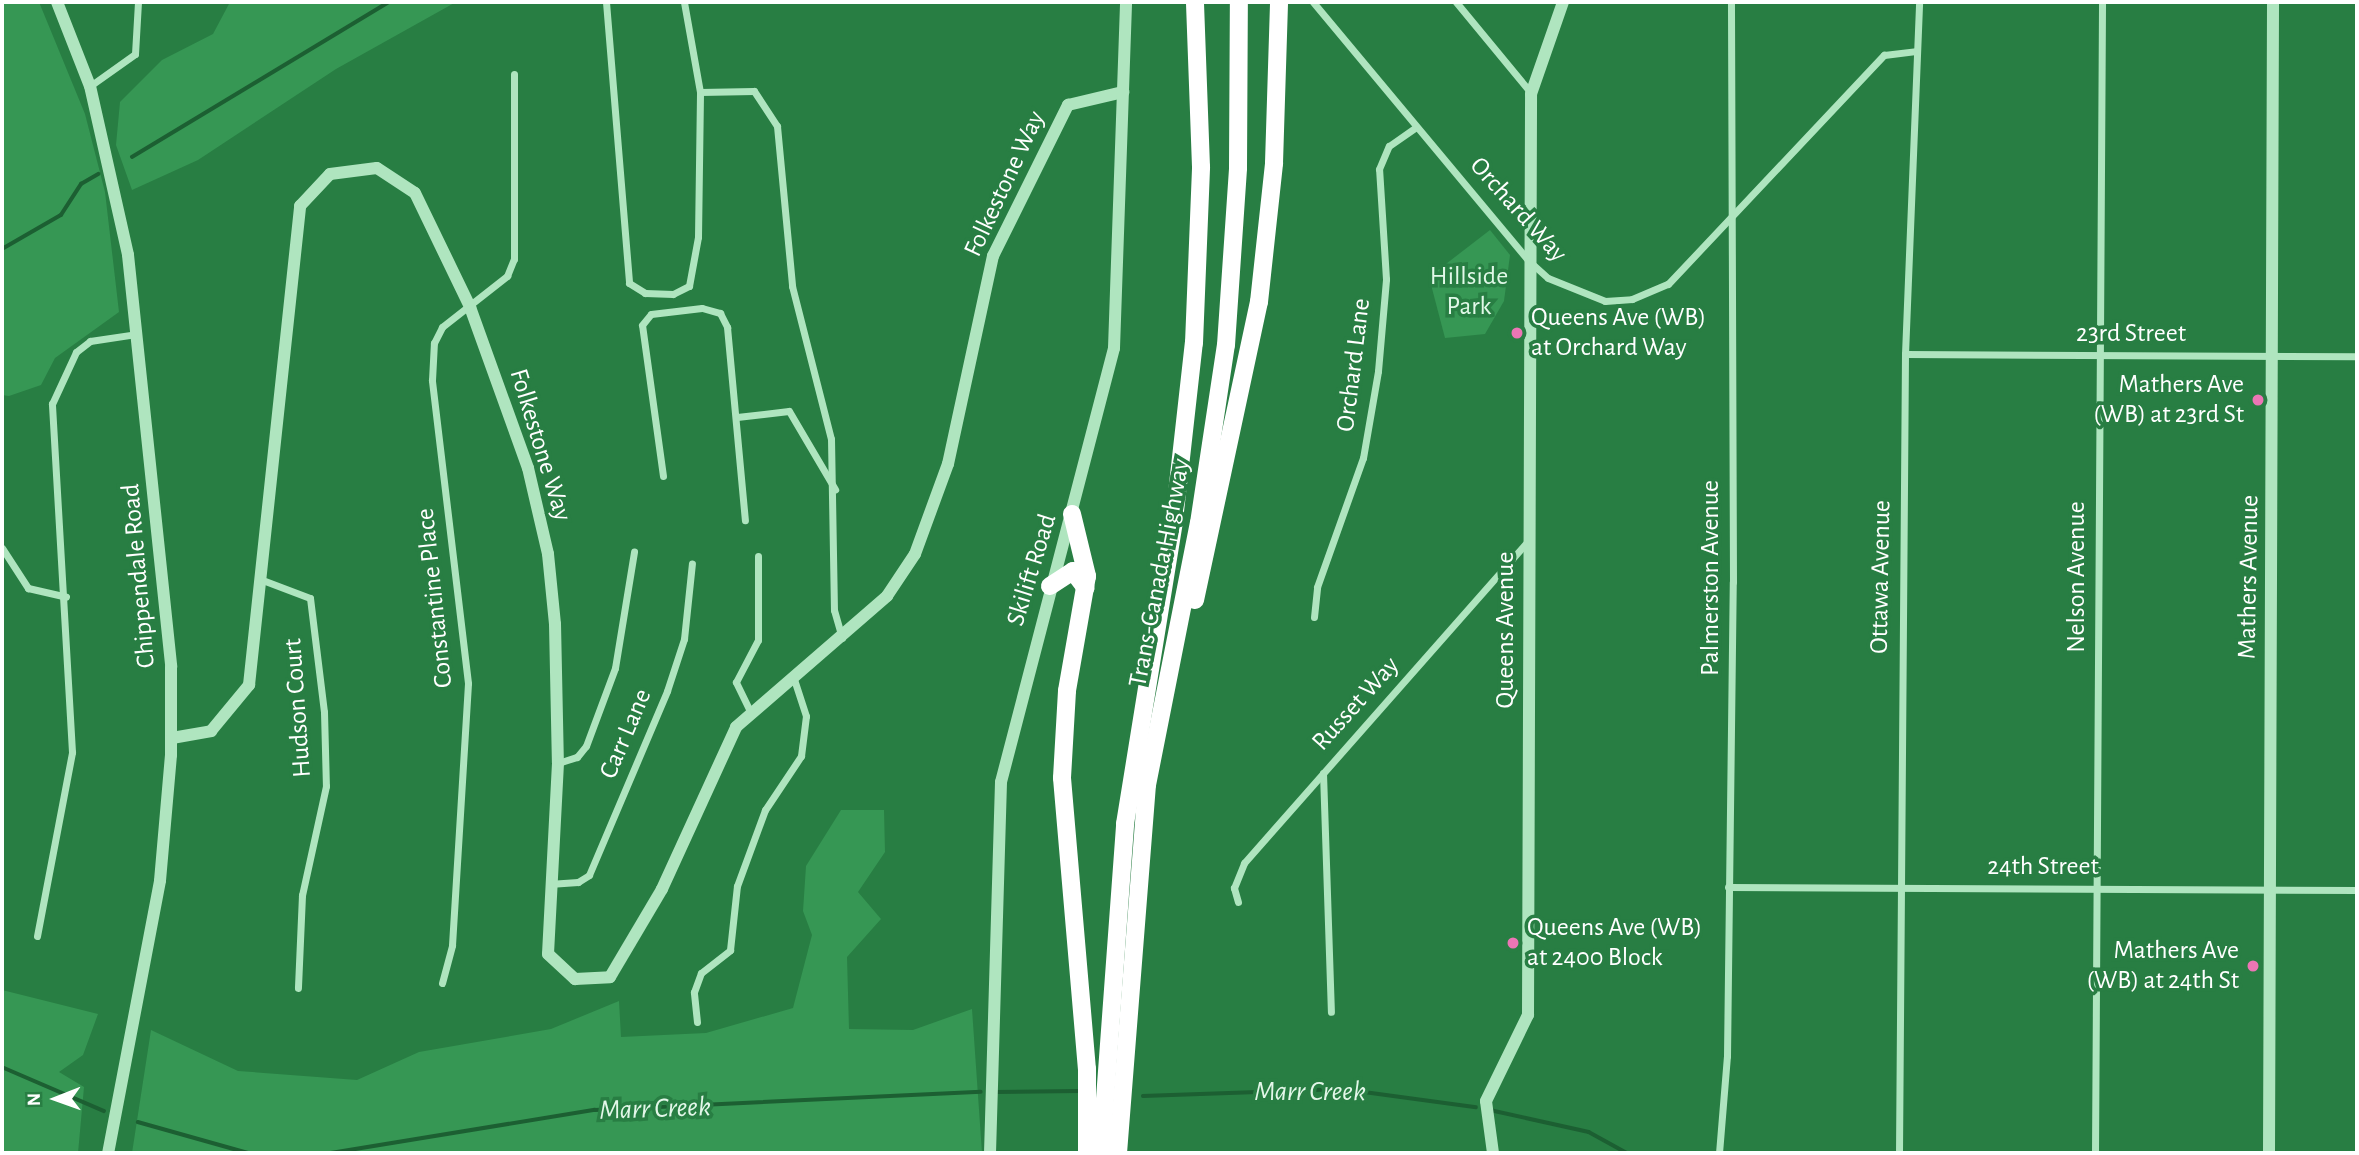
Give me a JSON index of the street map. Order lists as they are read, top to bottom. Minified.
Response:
{"streets":{"highway":["Trans-Canada Highway"],"street":["Folkestone Way","Orchard Way","23rd Street","Orchard Lane","Skilift Road","Chippendale Road","Ottawa Avenue","Nelson Avenue","Mathers Avenue","Palmerston Avenue","Constantine Place","Queens Avenue","Russet Way","Hudson Court","Carr Lane","24th Street"]},"crossings":[["Folkestone Way","Skilift Road"],["Folkestone Way","Chippendale Road"],["Folkestone Way","Constantine Place"],["Folkestone Way","Hudson Court"],["Folkestone Way","Carr Lane"],["Orchard Way","Orchard Lane"],["Orchard Way","Ottawa Avenue"],["Orchard Way","Palmerston Avenue"],["Orchard Way","Queens Avenue"],["23rd Street","Ottawa Avenue"],["23rd Street","Nelson Avenue"],["23rd Street","Mathers Avenue"],["Ottawa Avenue","24th Street"],["Nelson Avenue","24th Street"],["Mathers Avenue","24th Street"],["Palmerston Avenue","24th Street"],["Queens Avenue","Russet Way"]],"water":["Marr Creek"],"parks":["Hillside Park"],"places":["Queens Ave (WB) at Orchard Way","Mathers Ave (WB) at 23rd St","Queens Ave (WB) at 2400 Block","Mathers Ave (WB) at 24th St"],"north":"left"}
